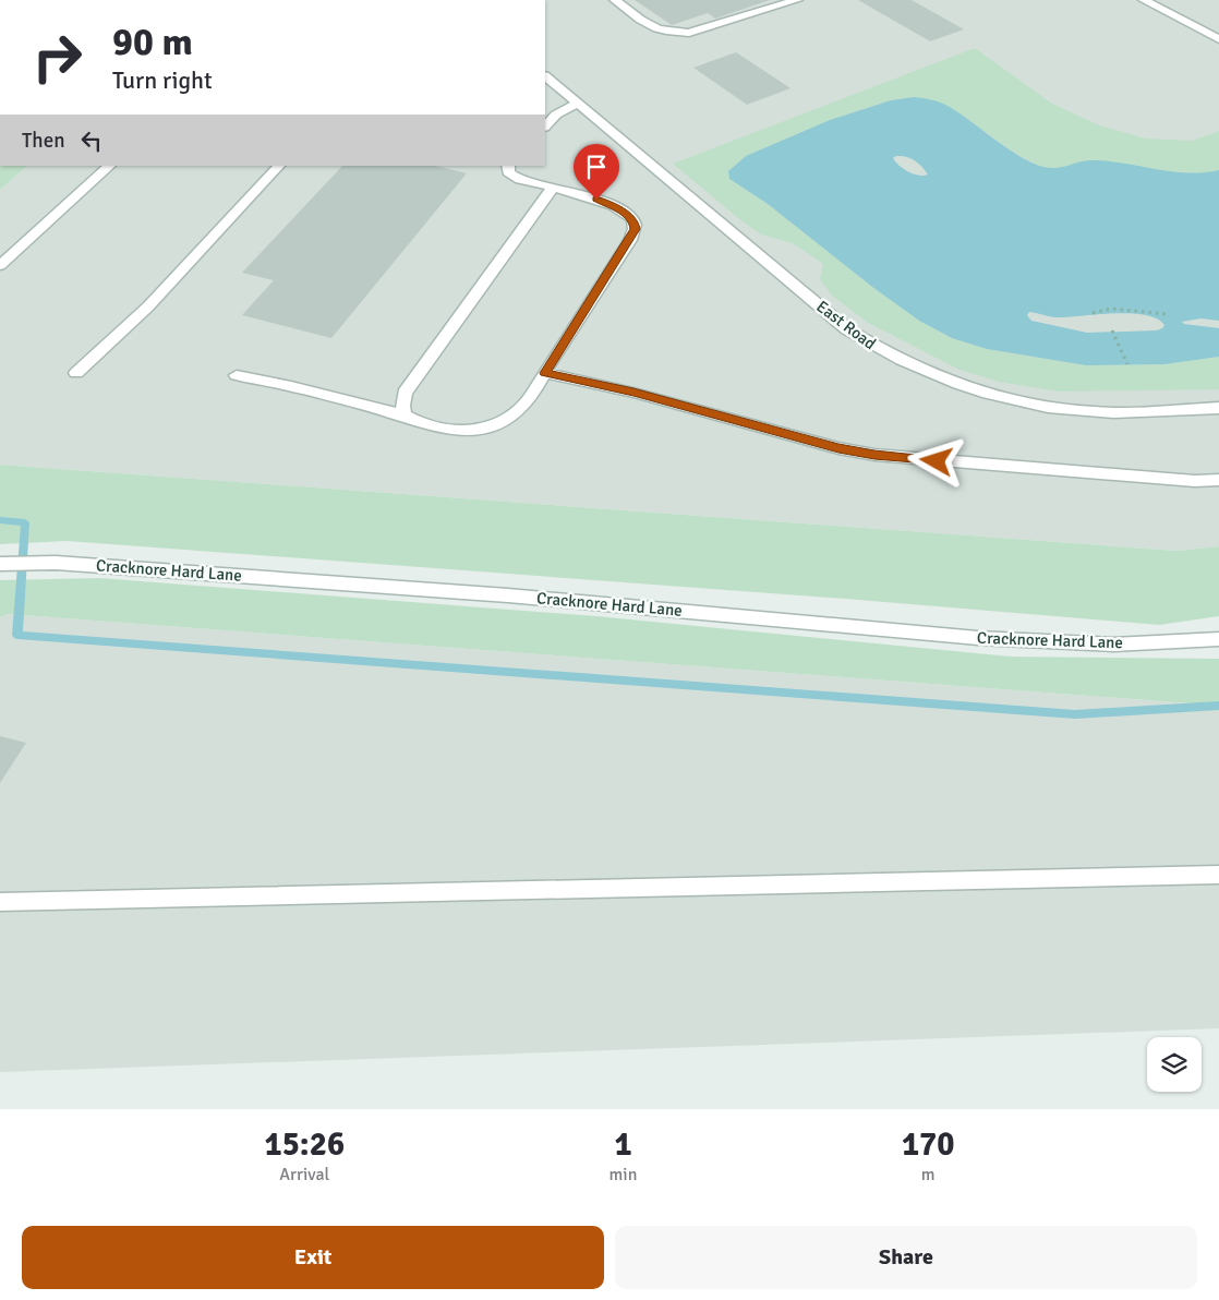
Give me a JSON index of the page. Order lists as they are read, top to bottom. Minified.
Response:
{"streets":{"lane":["East Road","Cracknore Hard Lane"]},"page":{"turn":["90 m","Turn right"],"then":"Then","eta":["15:26","Arrival","1","min","170","m"],"buttons":["Exit","Share"]}}
